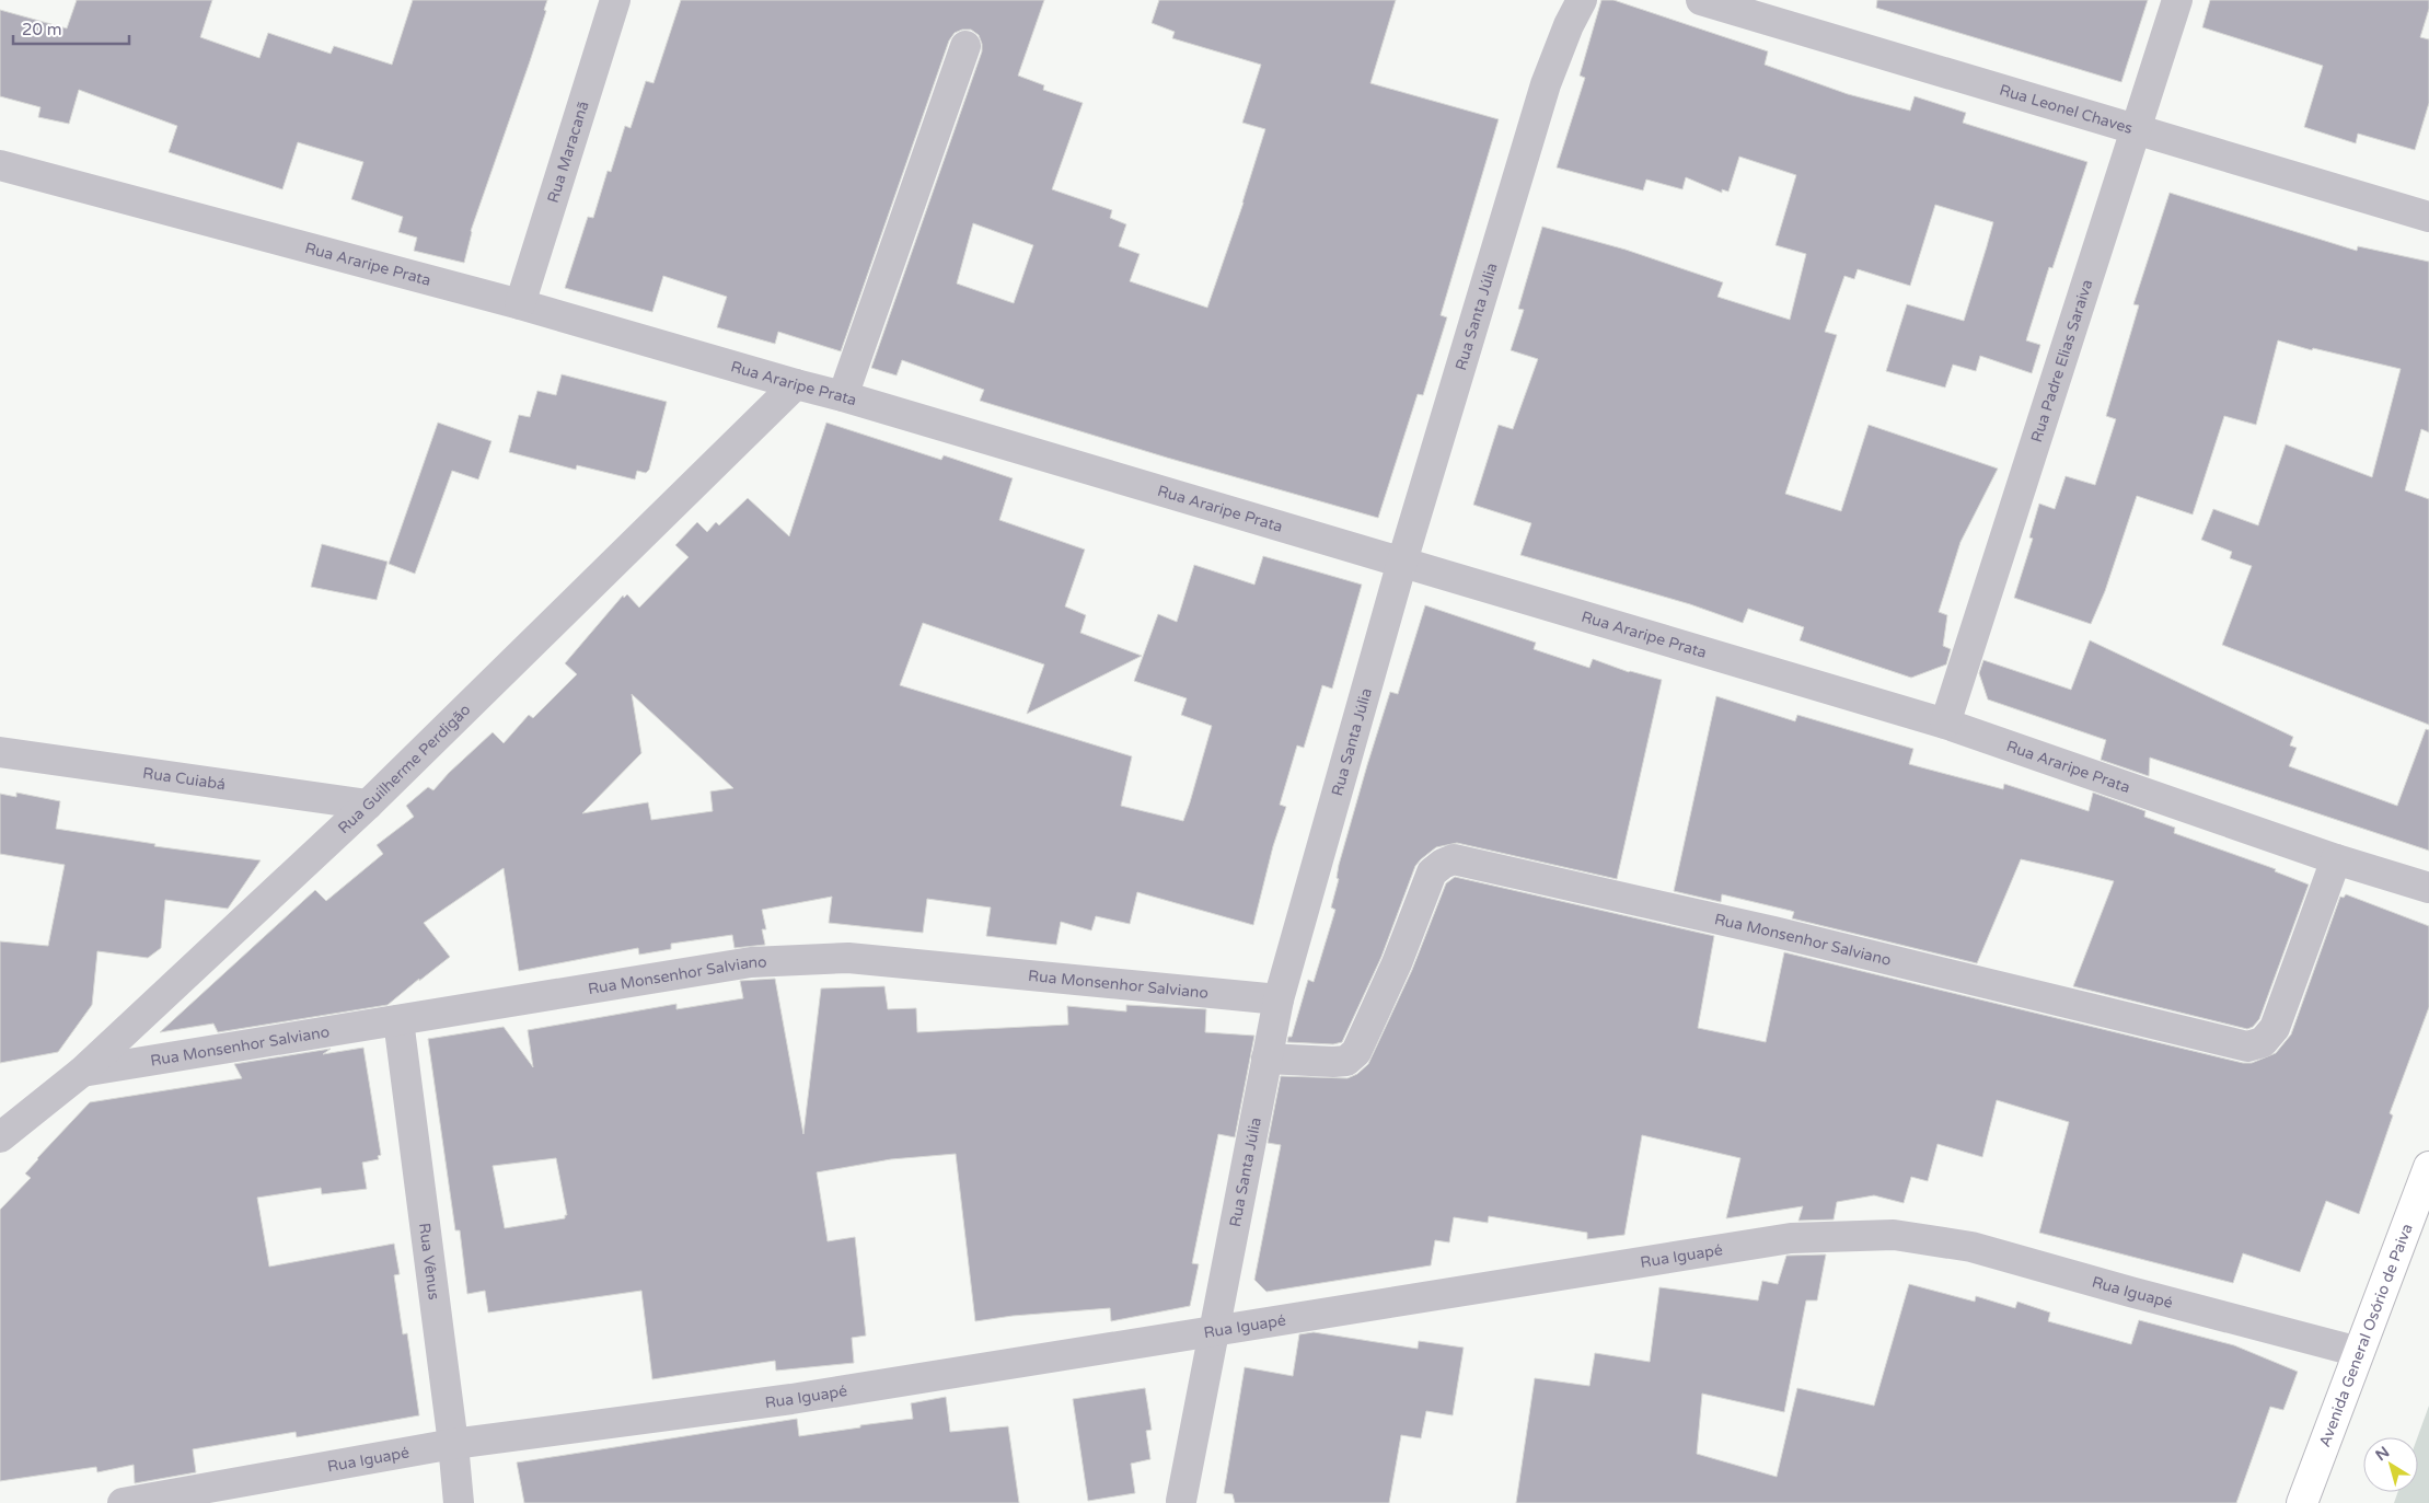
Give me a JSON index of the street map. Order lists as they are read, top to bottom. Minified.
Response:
{"streets":{"main road":["Avenida General Osório de Paiva"],"street":["Rua Leonel Chaves","Rua Maracanã","Rua Araripe Prata","Rua Santa Júlia","Rua Padre Elias Saraiva","Rua Guilherme Perdigão","Rua Cuiabá","Rua Monsenhor Salviano","Rua Iguapé","Rua Vênus"]},"crossings":[["Rua Leonel Chaves","Rua Padre Elias Saraiva"],["Rua Maracanã","Rua Araripe Prata"],["Rua Araripe Prata","Rua Santa Júlia"],["Rua Araripe Prata","Rua Padre Elias Saraiva"],["Rua Araripe Prata","Rua Guilherme Perdigão"],["Rua Araripe Prata","Rua Monsenhor Salviano"],["Rua Santa Júlia","Rua Monsenhor Salviano"],["Rua Santa Júlia","Rua Iguapé"],["Rua Guilherme Perdigão","Rua Cuiabá"],["Rua Guilherme Perdigão","Rua Monsenhor Salviano"],["Rua Monsenhor Salviano","Rua Vênus"],["Rua Iguapé","Rua Vênus"],["Rua Iguapé","Avenida General Osório de Paiva"]],"scale_bar":"20 m","north":"top left"}
